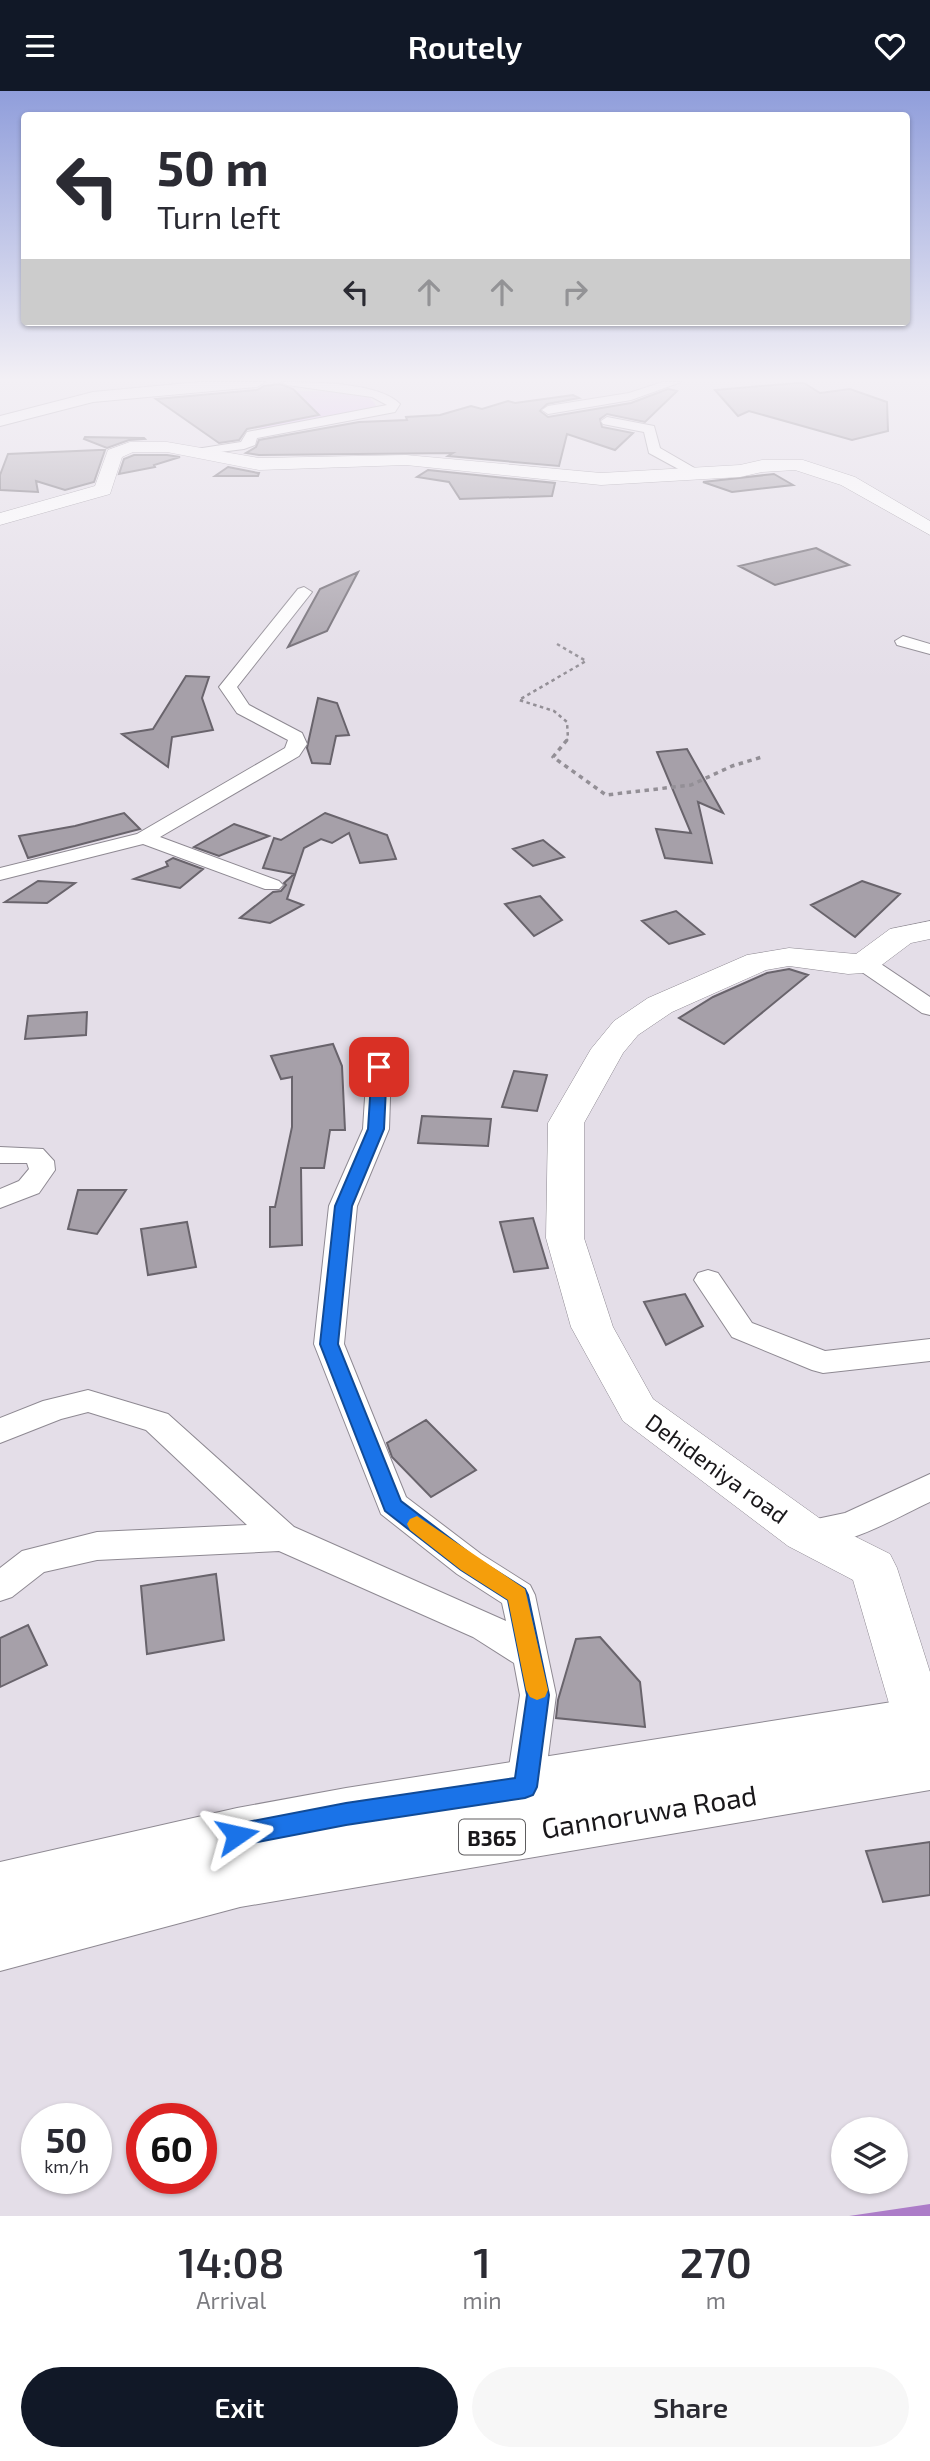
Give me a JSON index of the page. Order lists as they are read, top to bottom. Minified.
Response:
{"streets":{"main road":["Gannoruwa Road","B365"],"street":["Dehideniya road"]},"crossings":[["Dehideniya road","Gannoruwa Road"]],"page":{"header":"Routely","turn":["50 m","Turn left"],"speed":"50 km/h","limit":"60","eta":["14:08","Arrival","1","min","270","m"],"buttons":["Exit","Share"]}}
